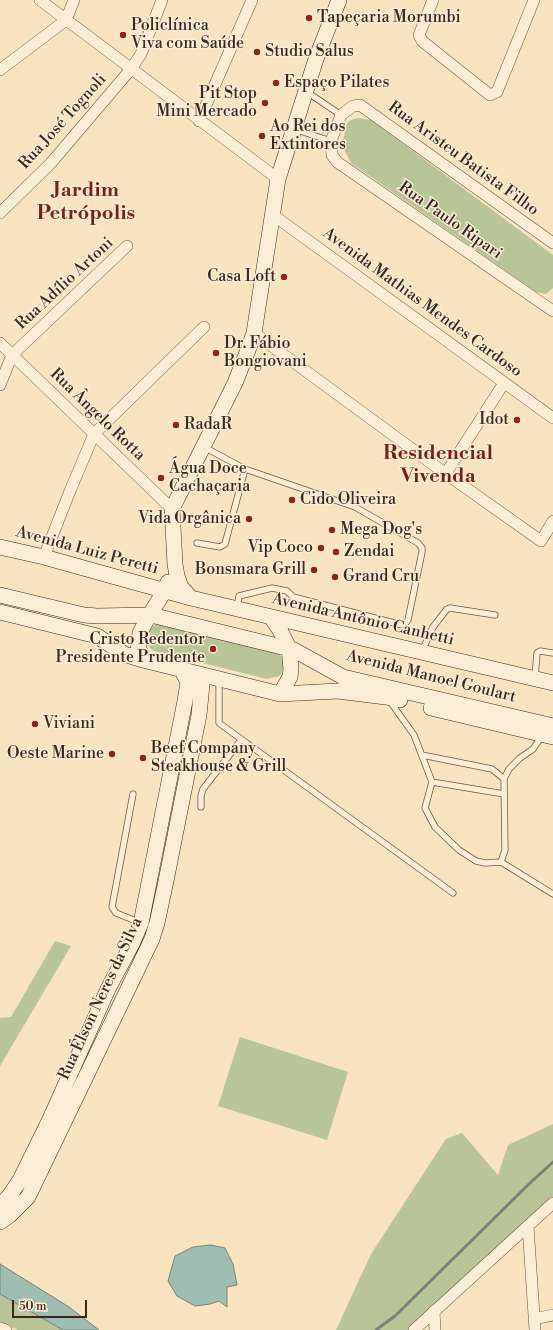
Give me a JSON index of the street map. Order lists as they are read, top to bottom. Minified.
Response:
{"streets":{"street":["Rua José Tognoli","Rua Aristeu Batista Filho","Rua Paulo Ripari","Rua Adílio Artoni","Avenida Mathias Mendes Cardoso","Rua Ângelo Rotta","Avenida Luiz Peretti","Avenida Antônio Canhetti","Avenida Manoel Goulart","Rua Élson Neres da Silva"]},"crossings":[["Rua Adílio Artoni","Rua Ângelo Rotta"],["Avenida Luiz Peretti","Avenida Antônio Canhetti"],["Avenida Manoel Goulart","Rua Élson Neres da Silva"]],"districts":["Jardim Petrópolis","Residencial Vivenda"],"places":["Tapeçaria Morumbi","Policlínica Viva com Saúde","Studio Salus","Espaço Pilates","Pit Stop Mini Mercado","Ao Rei dos Extintores","Casa Loft","Dr. Fábio Bongiovani","Idot","RadaR","Água Doce Cachaçaria","Cido Oliveira","Vida Orgânica","Mega Dog's","Vip Coco","Zendai","Bonsmara Grill","Grand Cru","Cristo Redentor Presidente Prudente","Viviani","Oeste Marine","Beef Company Steakhouse & Grill"],"scale_bar":"50 m"}
